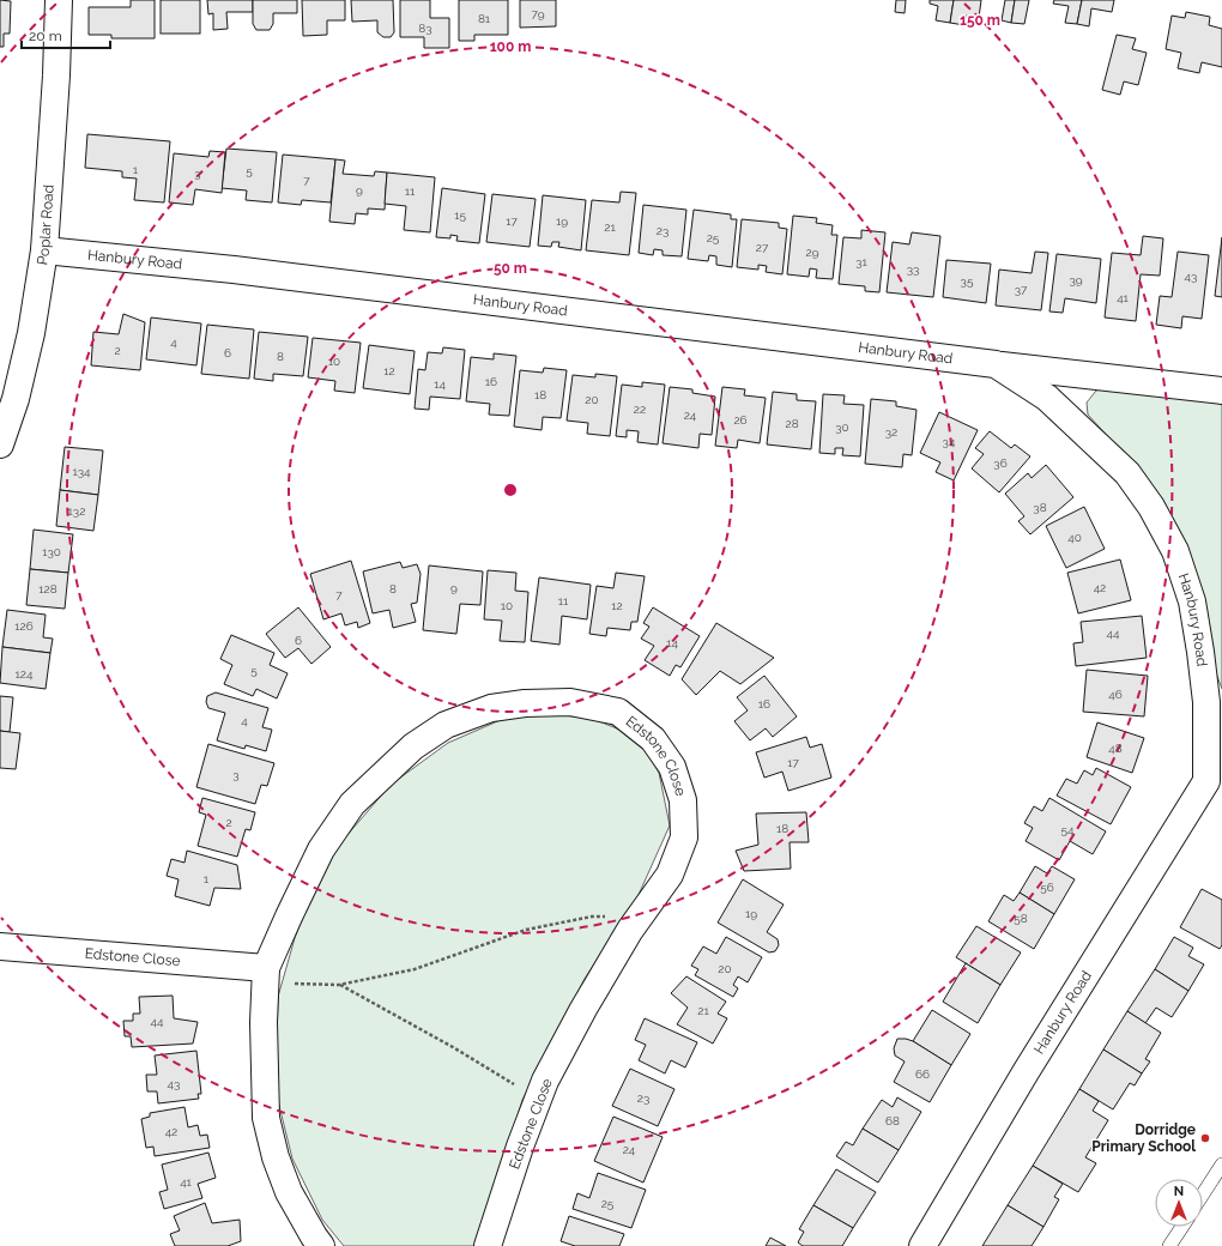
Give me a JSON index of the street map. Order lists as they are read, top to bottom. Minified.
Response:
{"streets":{"street":["Poplar Road","Hanbury Road","Edstone Close"]},"crossings":[["Poplar Road","Hanbury Road"]],"places":["Dorridge Primary School"],"house_numbers":["79","81","83","1","5","3","7","9","11","15","17","19","21","23","25","27","29","31","33","43","39","35","37","41","4","2","6","8","10","12","16","14","18","20","22","24","26","28","30","32","34","36","134","38","132","40","130","9","42","128","8","7","11","10","12","126","44","6","14","5","124","46","16","4","48","17","3","2","18","54","1","56","19","58","20","21","44","66","43","23","68","42","24","41","25"],"scale_bar":"20 m","north":"top","rings":["150 m","100 m","50 m"]}
